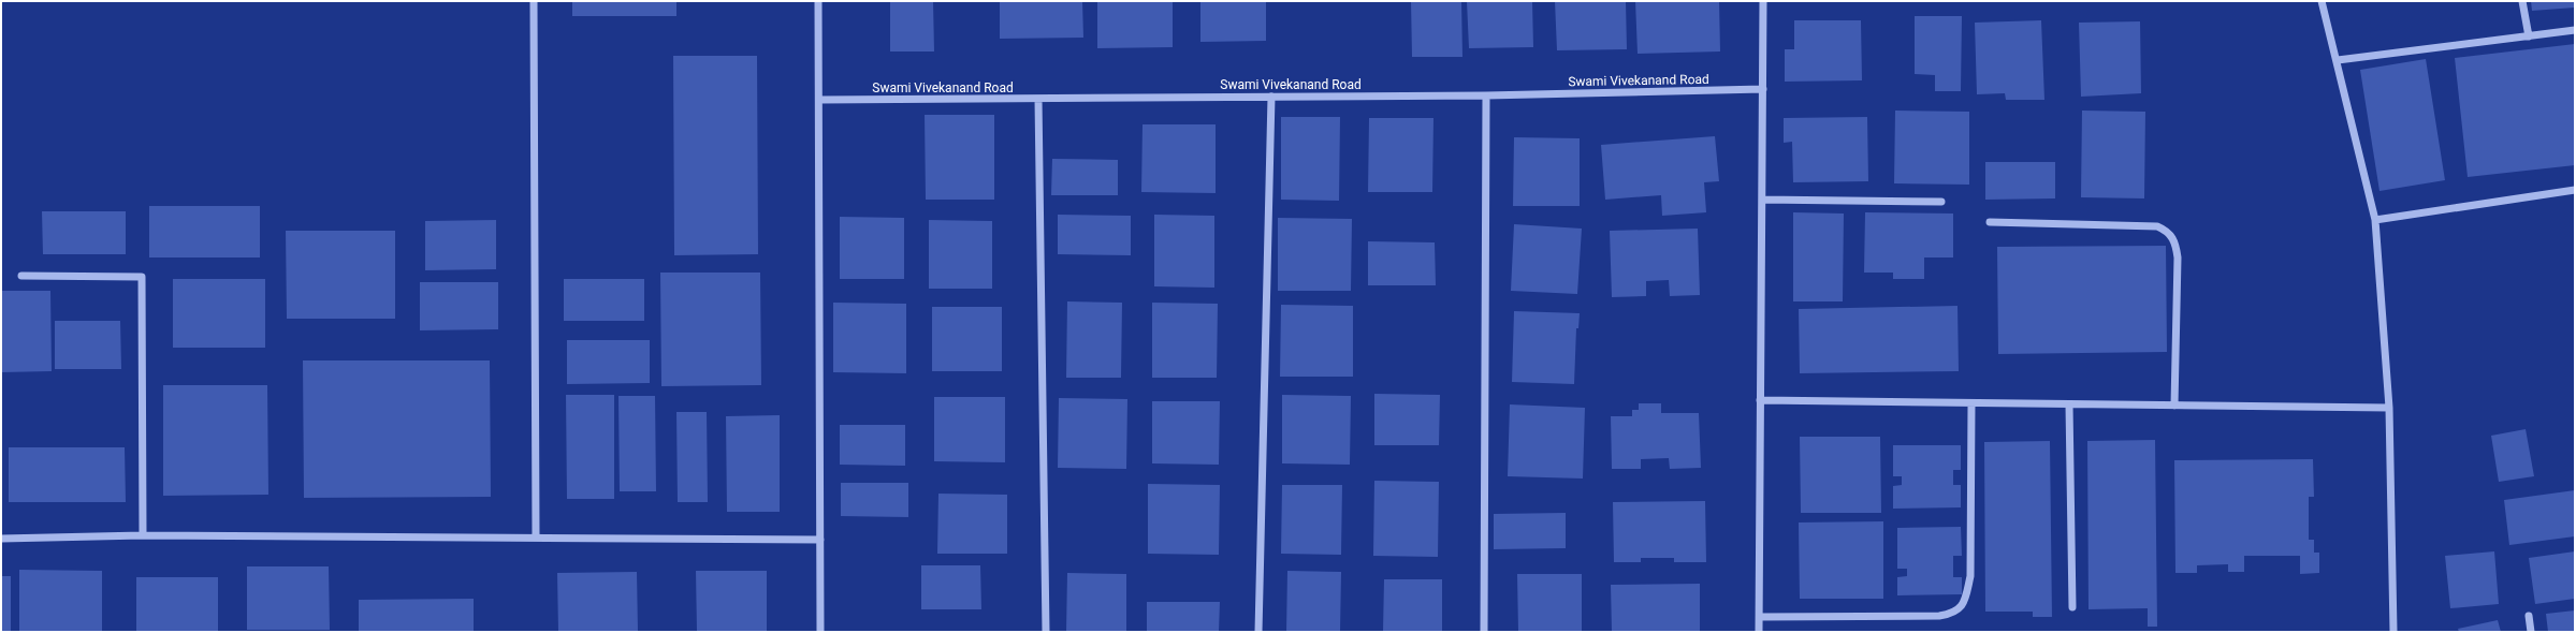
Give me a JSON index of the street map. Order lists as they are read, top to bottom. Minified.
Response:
{"streets":{"street":["Swami Vivekanand Road"]}}
